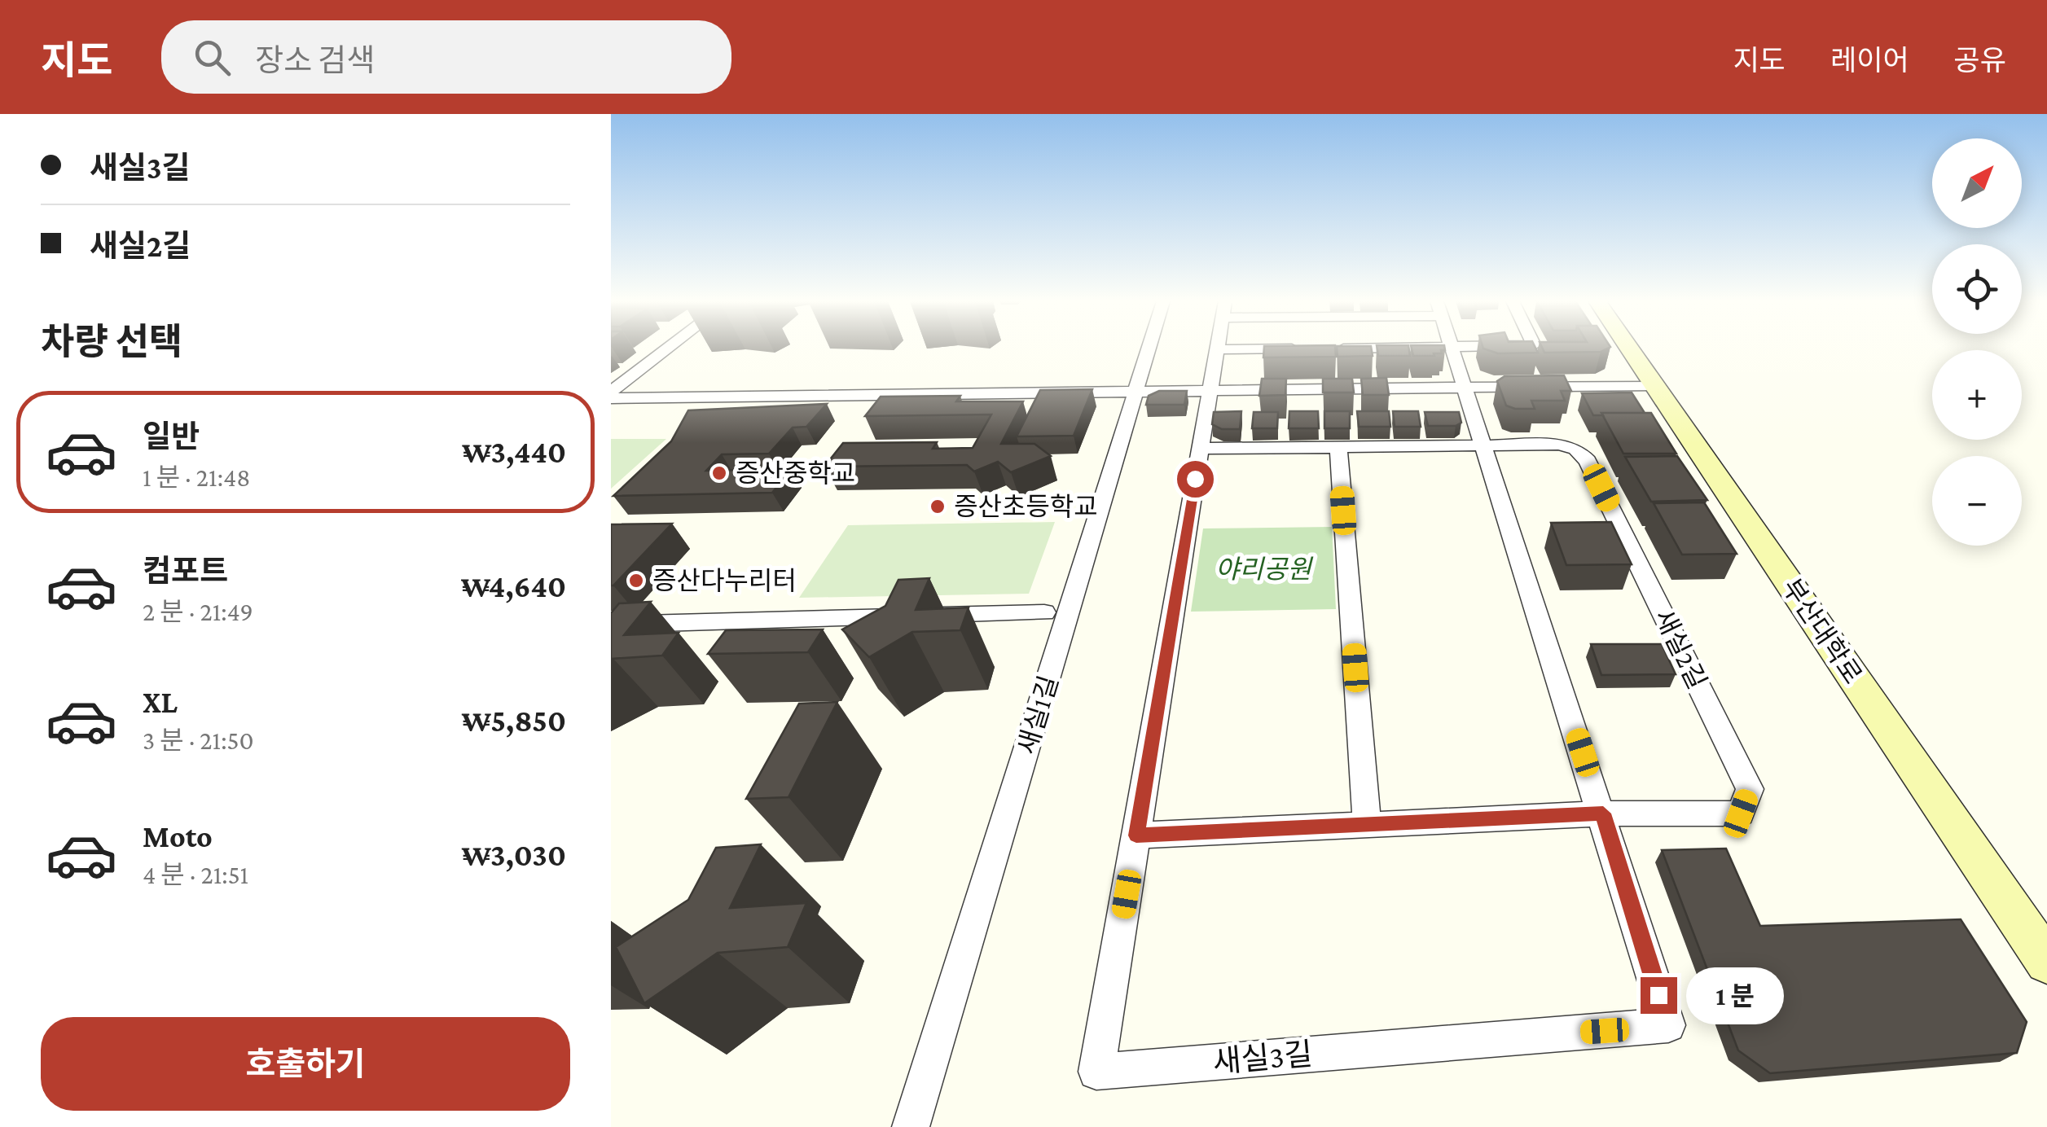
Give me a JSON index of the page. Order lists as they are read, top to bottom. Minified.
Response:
{"streets":{"street":["부산대학로","새실2길","새실1길","새실3길"]},"crossings":[["새실2길","새실3길"]],"parks":["야리공원"],"places":["증산중학교","증산초등학교","증산다누리터"],"north":"top right","page":{"header":"지도","search":"장소 검색","nav":["지도","레이어","공유"],"banner":["새실3길","새실2길"],"map_buttons":["+","−"],"heading":"차량 선택","list":[{"name":"일반","note":"1 분 · 21:48","value":"₩3,440"},{"name":"컴포트","note":"2 분 · 21:49","value":"₩4,640"},{"name":"XL","note":"3 분 · 21:50","value":"₩5,850"},{"name":"Moto","note":"4 분 · 21:51","value":"₩3,030"}],"bubble":"1 분","buttons":"호출하기"}}
